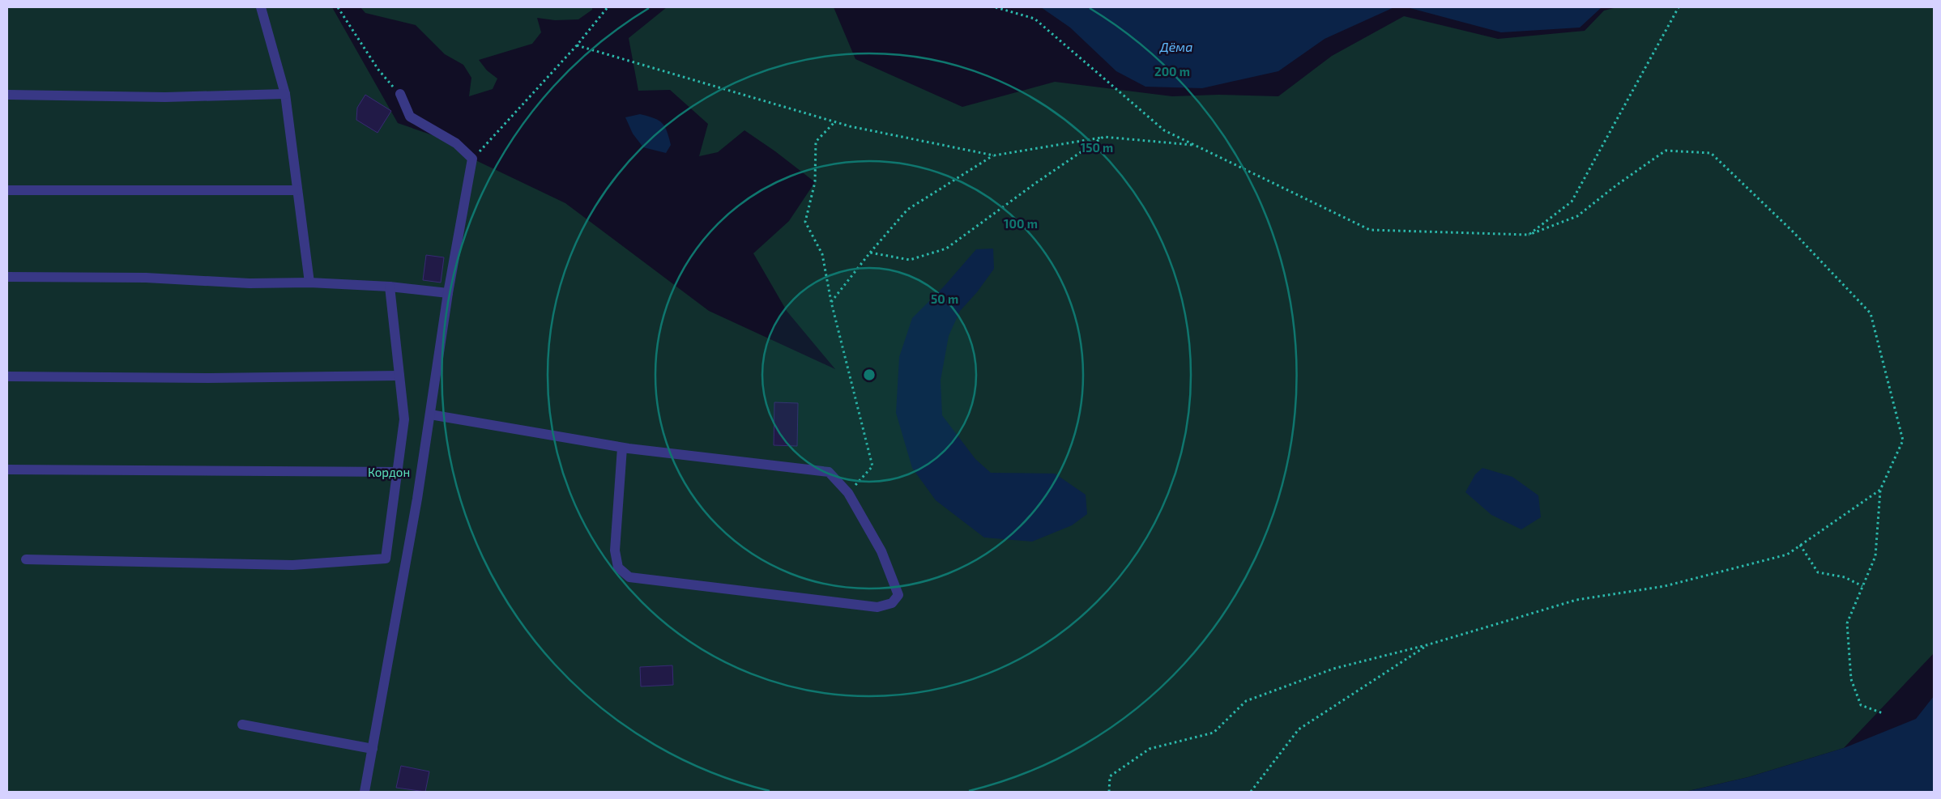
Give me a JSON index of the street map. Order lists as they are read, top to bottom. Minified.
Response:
{"water":["Дёма"],"parks":["Кордон"],"rings":["200 m","150 m","100 m","50 m"]}
